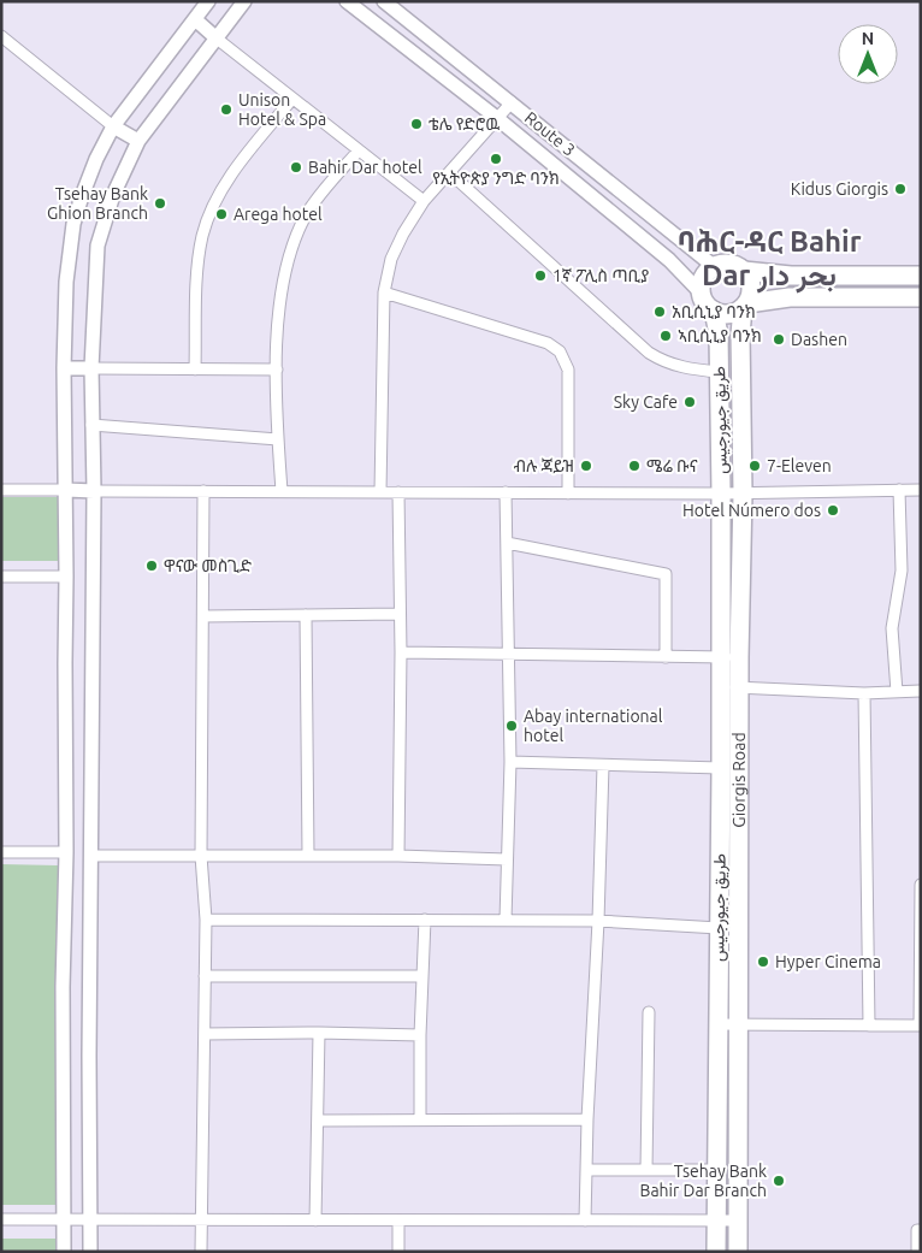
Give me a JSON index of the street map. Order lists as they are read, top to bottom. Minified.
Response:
{"streets":{"highway":["طريق جيورجيس","Giorgis Road"],"street":["Route 3"]},"crossings":[["Route 3","طريق جيورجيس"],["Route 3","Giorgis Road"],["طريق جيورجيس","Giorgis Road"]],"districts":["ባሕር-ዳር Bahir Dar بحر دار"],"places":["Unison Hotel & Spa","ቴሌ የድሮዉ","የኢትዮጵያ ንግድ ባንክ","Bahir Dar hotel","Kidus Giorgis","Tsehay Bank Ghion Branch","Arega hotel","1ኛ ፖሊስ ጣቢያ","አቢሲኒያ ባንክ","ኣቢሲኒያ ባንክ","Dashen","Sky Cafe","ብሉ ጃይዝ","ሜሬ ቡና","7-Eleven","Hotel Número dos","ዋናው መስጊድ","Abay international hotel","Hyper Cinema","Tsehay Bank Bahir Dar Branch"],"north":"top"}
